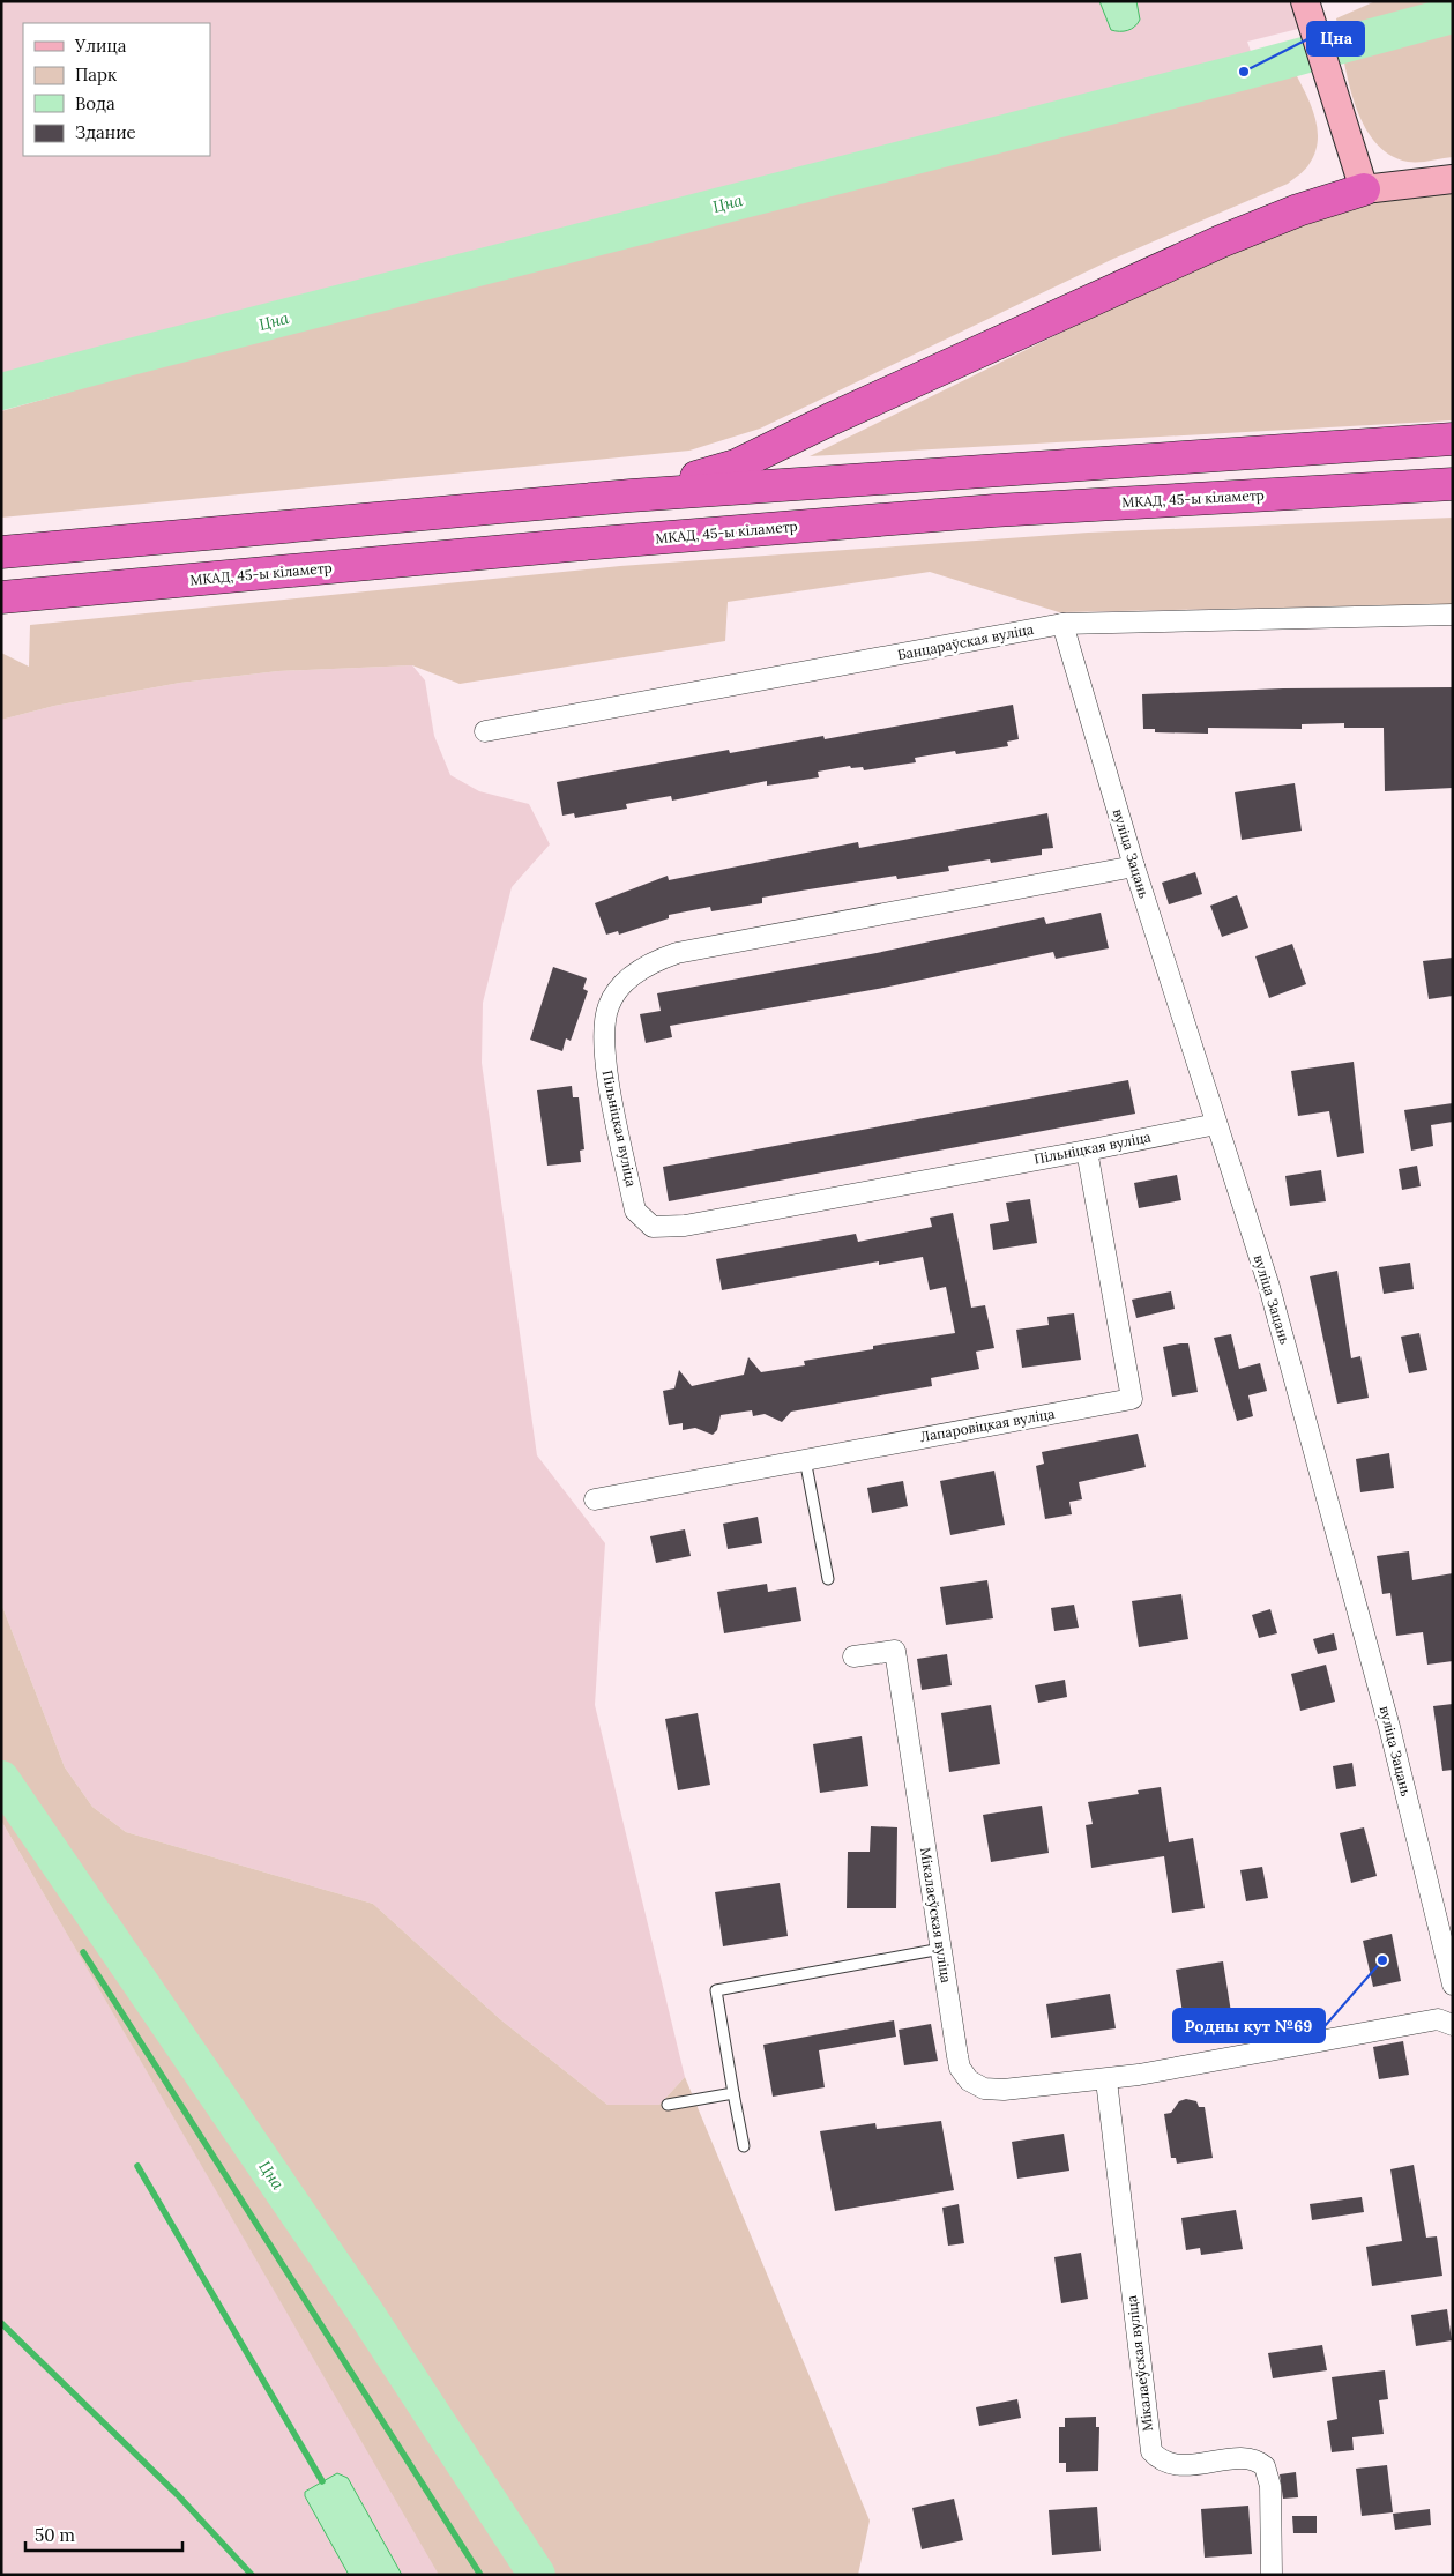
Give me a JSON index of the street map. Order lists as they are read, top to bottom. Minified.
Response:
{"streets":{"highway":["МКАД, 45-ы кіламетр"],"street":["Банцараўская вуліца","вуліца Зацань","Пільніцкая вуліца","Лапаровіцкая вуліца","Мікалаеўская вуліца"]},"crossings":[["Банцараўская вуліца","вуліца Зацань"],["вуліца Зацань","Пільніцкая вуліца"],["Пільніцкая вуліца","Лапаровіцкая вуліца"]],"water":["Цна"],"places":["Цна","Родны кут №69"],"legend":["Улица","Парк","Вода","Здание"],"scale_bar":"50 m"}
